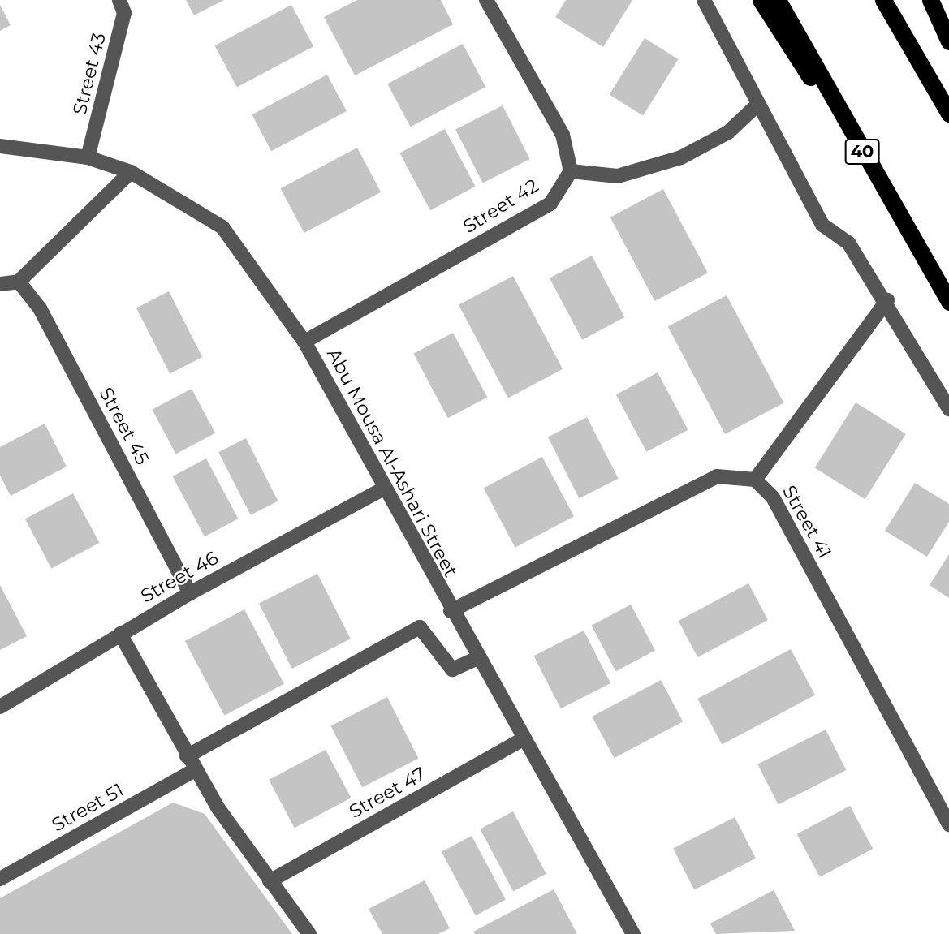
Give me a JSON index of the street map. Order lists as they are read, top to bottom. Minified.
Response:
{"streets":{"highway":["40"],"street":["Street 43","Street 42","Street 45","Abu Mousa Al-Ashari Street","Street 41","Street 46","Street 47","Street 51"]},"crossings":[["Street 43","Abu Mousa Al-Ashari Street"],["Street 42","Abu Mousa Al-Ashari Street"],["Street 45","Street 46"],["Abu Mousa Al-Ashari Street","Street 41"],["Abu Mousa Al-Ashari Street","Street 46"],["Abu Mousa Al-Ashari Street","Street 47"]]}
